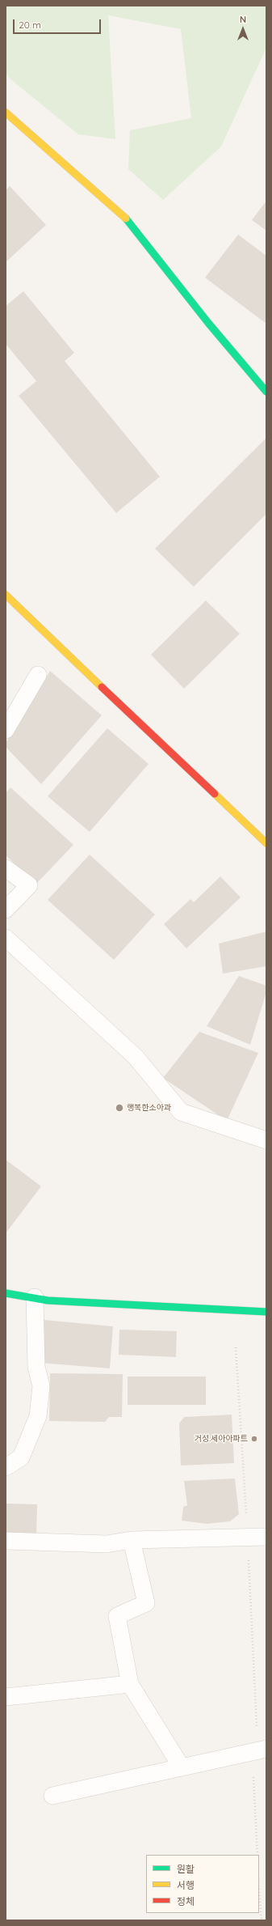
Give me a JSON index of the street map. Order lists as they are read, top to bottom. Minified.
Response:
{"places":["행복한소아과","거성.세아아파트"],"legend":["원활","서행","정체"],"scale_bar":"20 m","north":"top"}
